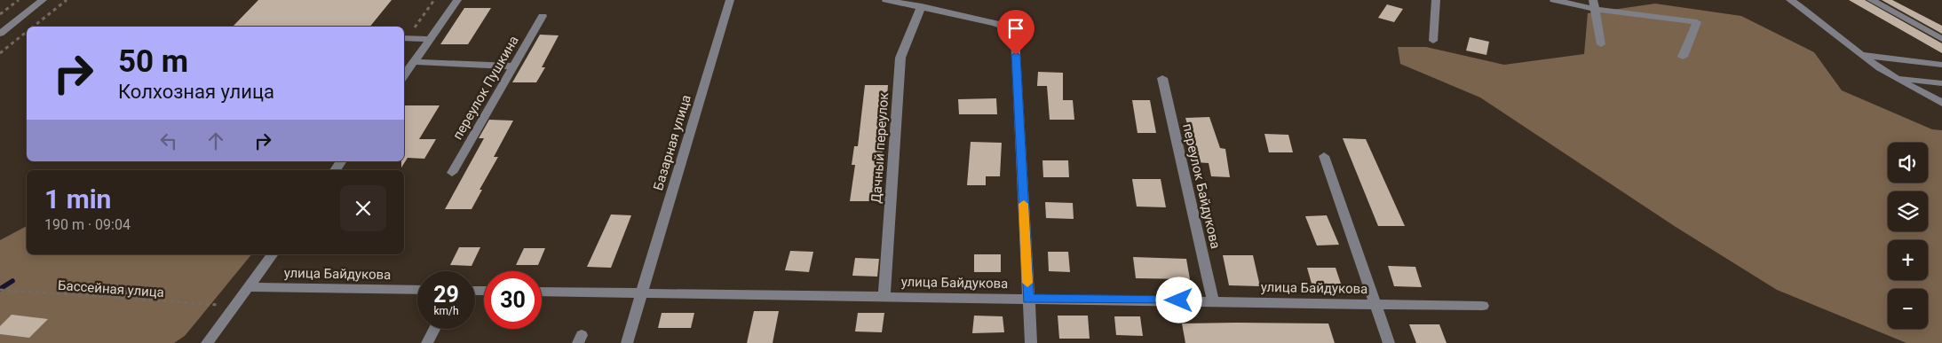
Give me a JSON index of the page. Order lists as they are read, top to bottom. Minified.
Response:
{"streets":{"street":["переулок Пушкина","Базарная улица","Дачный переулок","переулок Байдукова","улица Байдукова"],"path":["Бассейная улица"]},"crossings":[["Базарная улица","улица Байдукова"],["Дачный переулок","улица Байдукова"],["переулок Байдукова","улица Байдукова"]],"page":{"turn":["50 m","Колхозная улица"],"map_buttons":["+","−"],"heading":["1 min","190 m · 09:04"],"speed":"29 km/h","limit":"30"}}
